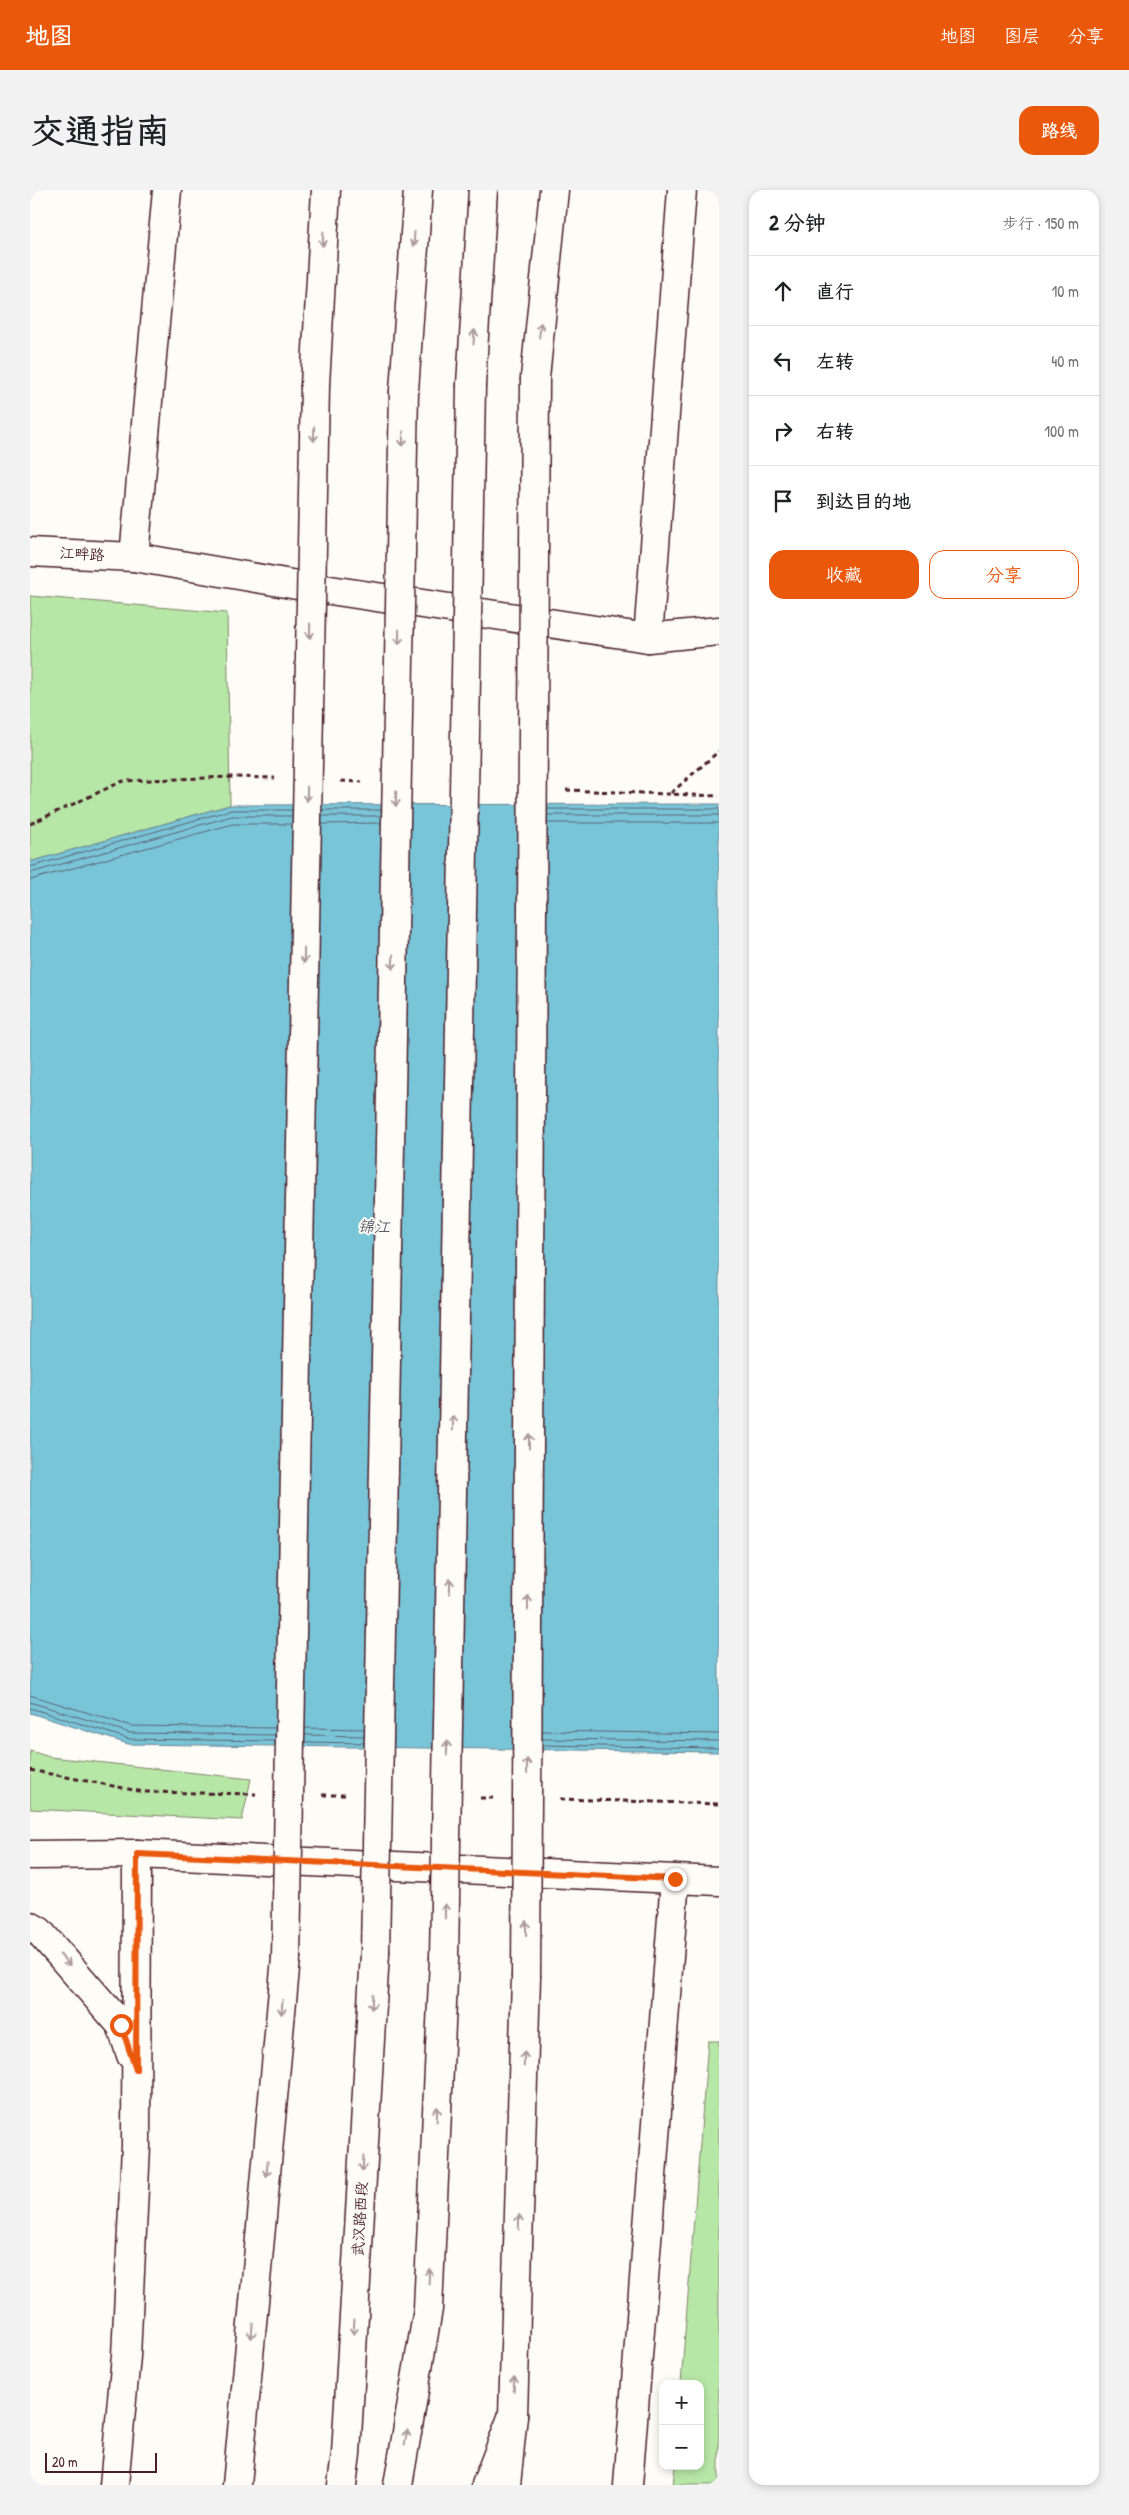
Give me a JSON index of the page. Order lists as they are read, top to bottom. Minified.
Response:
{"streets":{"main road":["江畔路","武汉路西段"]},"water":["锦江"],"scale_bar":"20 m","page":{"header":"地图","nav":["地图","图层","分享"],"buttons":["路线",["收藏","分享"]],"title":"交通指南","heading":["2 分钟","步行 · 150 m"],"list":[["直行","10 m"],["左转","40 m"],["右转","100 m"],"到达目的地"],"map_buttons":["+","−"],"scale":"20 m"}}
